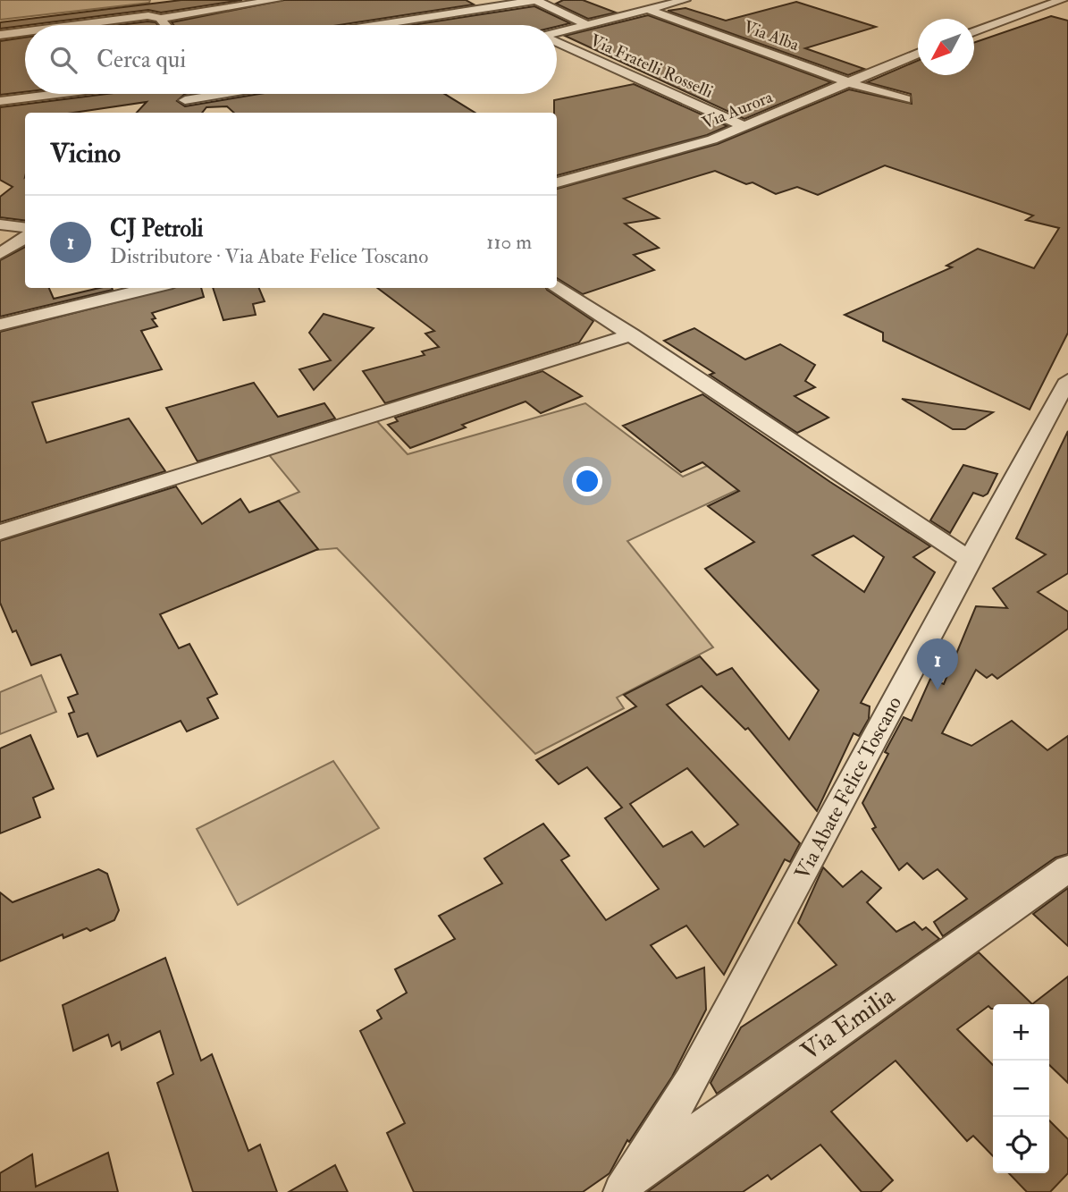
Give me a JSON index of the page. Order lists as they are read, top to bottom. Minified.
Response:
{"streets":{"street":["Via Alba","Via Fratelli Rosselli","Via Aurora","Via Abate Felice Toscano","Via Emilia"]},"crossings":[["Via Alba","Via Aurora"],["Via Fratelli Rosselli","Via Aurora"],["Via Abate Felice Toscano","Via Emilia"]],"north":"bottom left","page":{"search":"Cerca qui","heading":"Vicino","list":[{"mark":"1","name":"CJ Petroli","note":"Distributore · Via Abate Felice Toscano","value":"110 m"}],"pins":"1","map_buttons":["+","−"]}}
